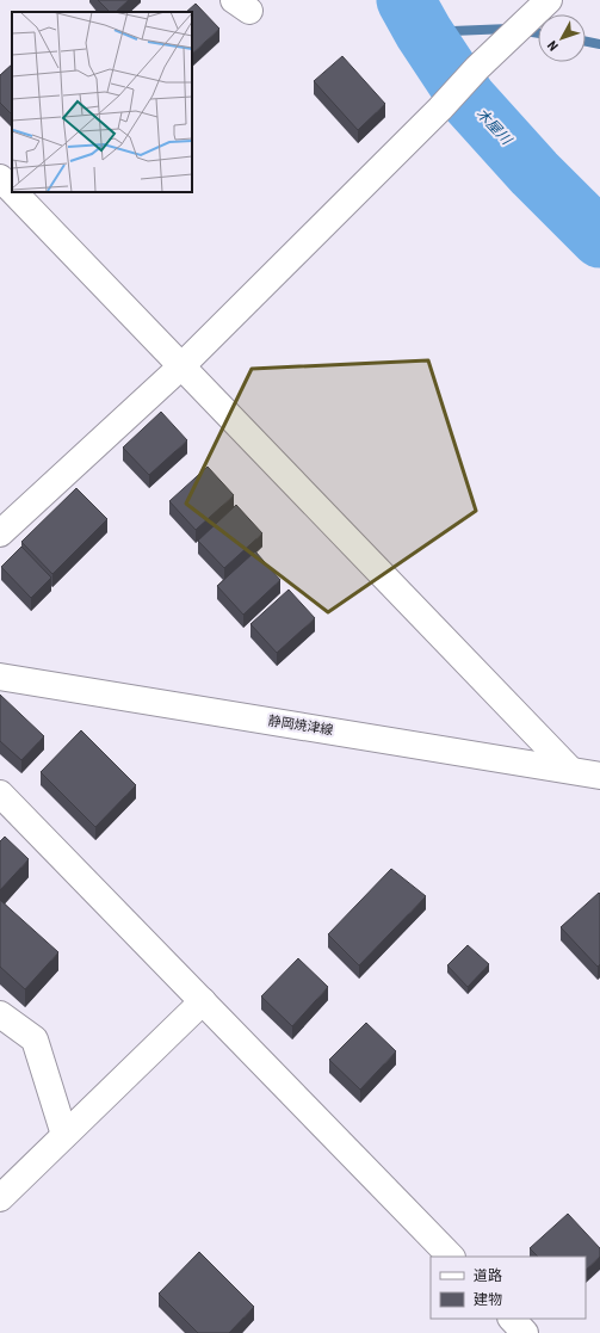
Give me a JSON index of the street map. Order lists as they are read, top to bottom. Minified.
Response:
{"streets":{"street":["静岡焼津線"]},"water":["木屋川"],"legend":["道路","建物"],"north":"bottom left"}
